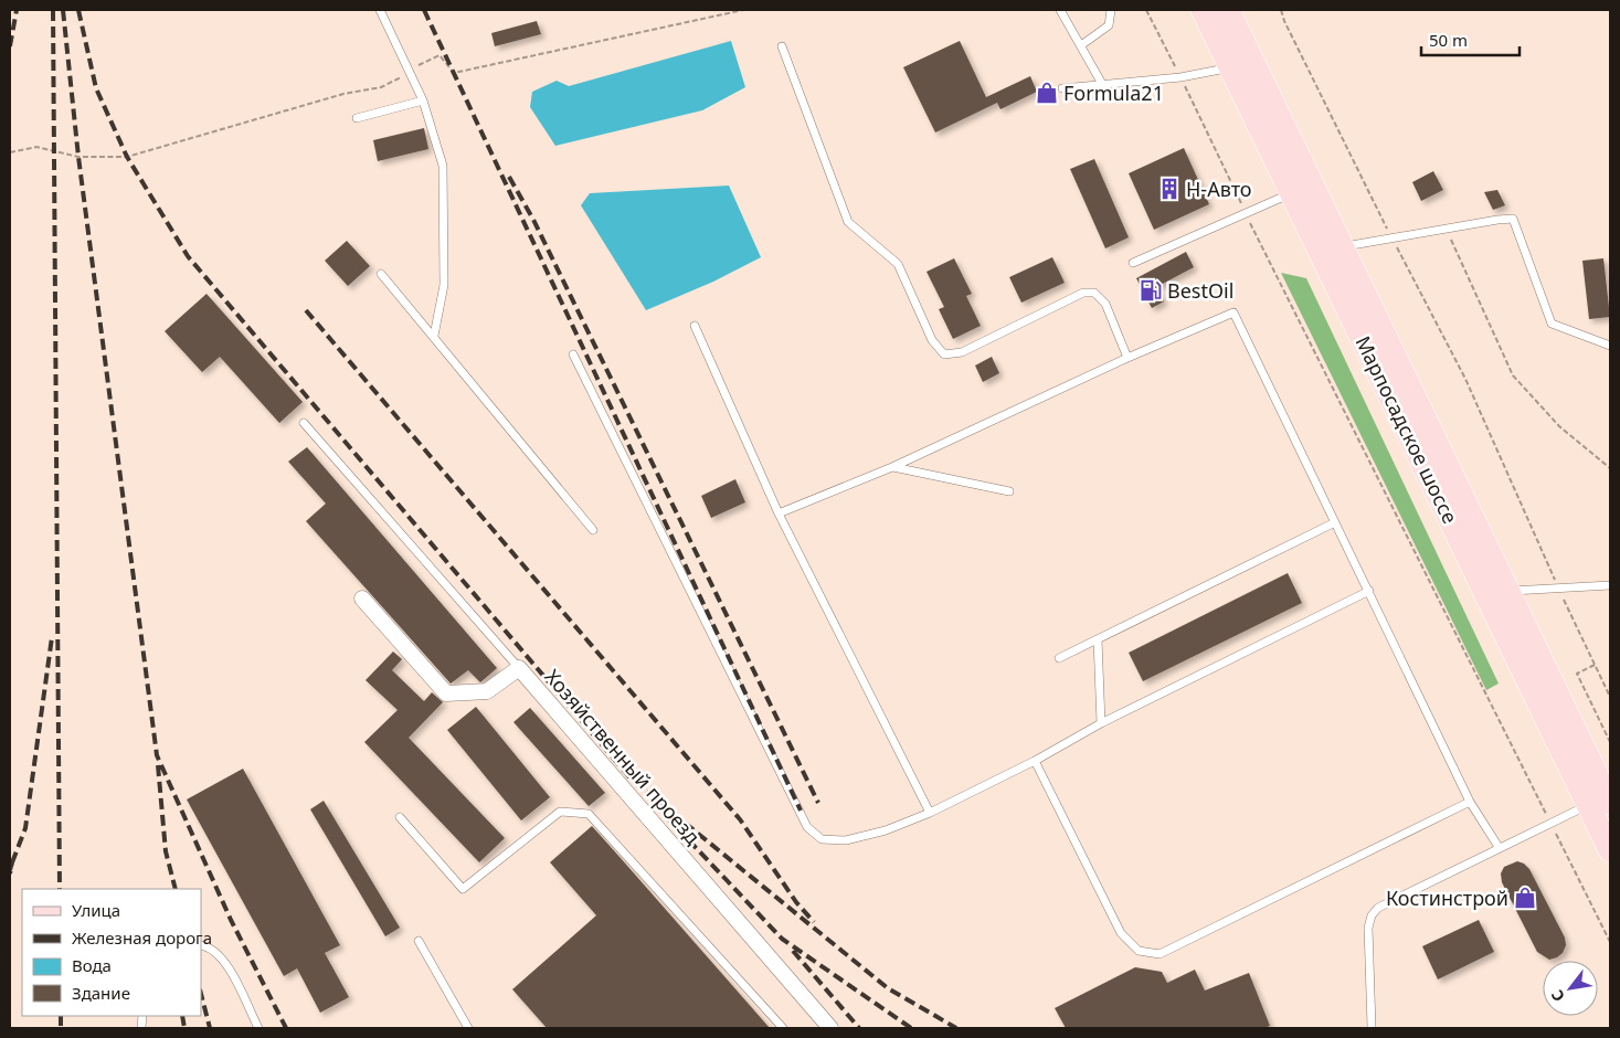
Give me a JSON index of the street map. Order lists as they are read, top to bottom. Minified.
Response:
{"streets":{"main road":["Марпосадское шоссе"],"street":["Хозяйственный проезд"]},"places":{"shop":["Formula21","Костинстрой"],"building":["Н-Авто"],"fuel station":["BestOil"]},"legend":["Улица","Железная дорога","Вода","Здание"],"scale_bar":"50 m","north":"bottom left"}
